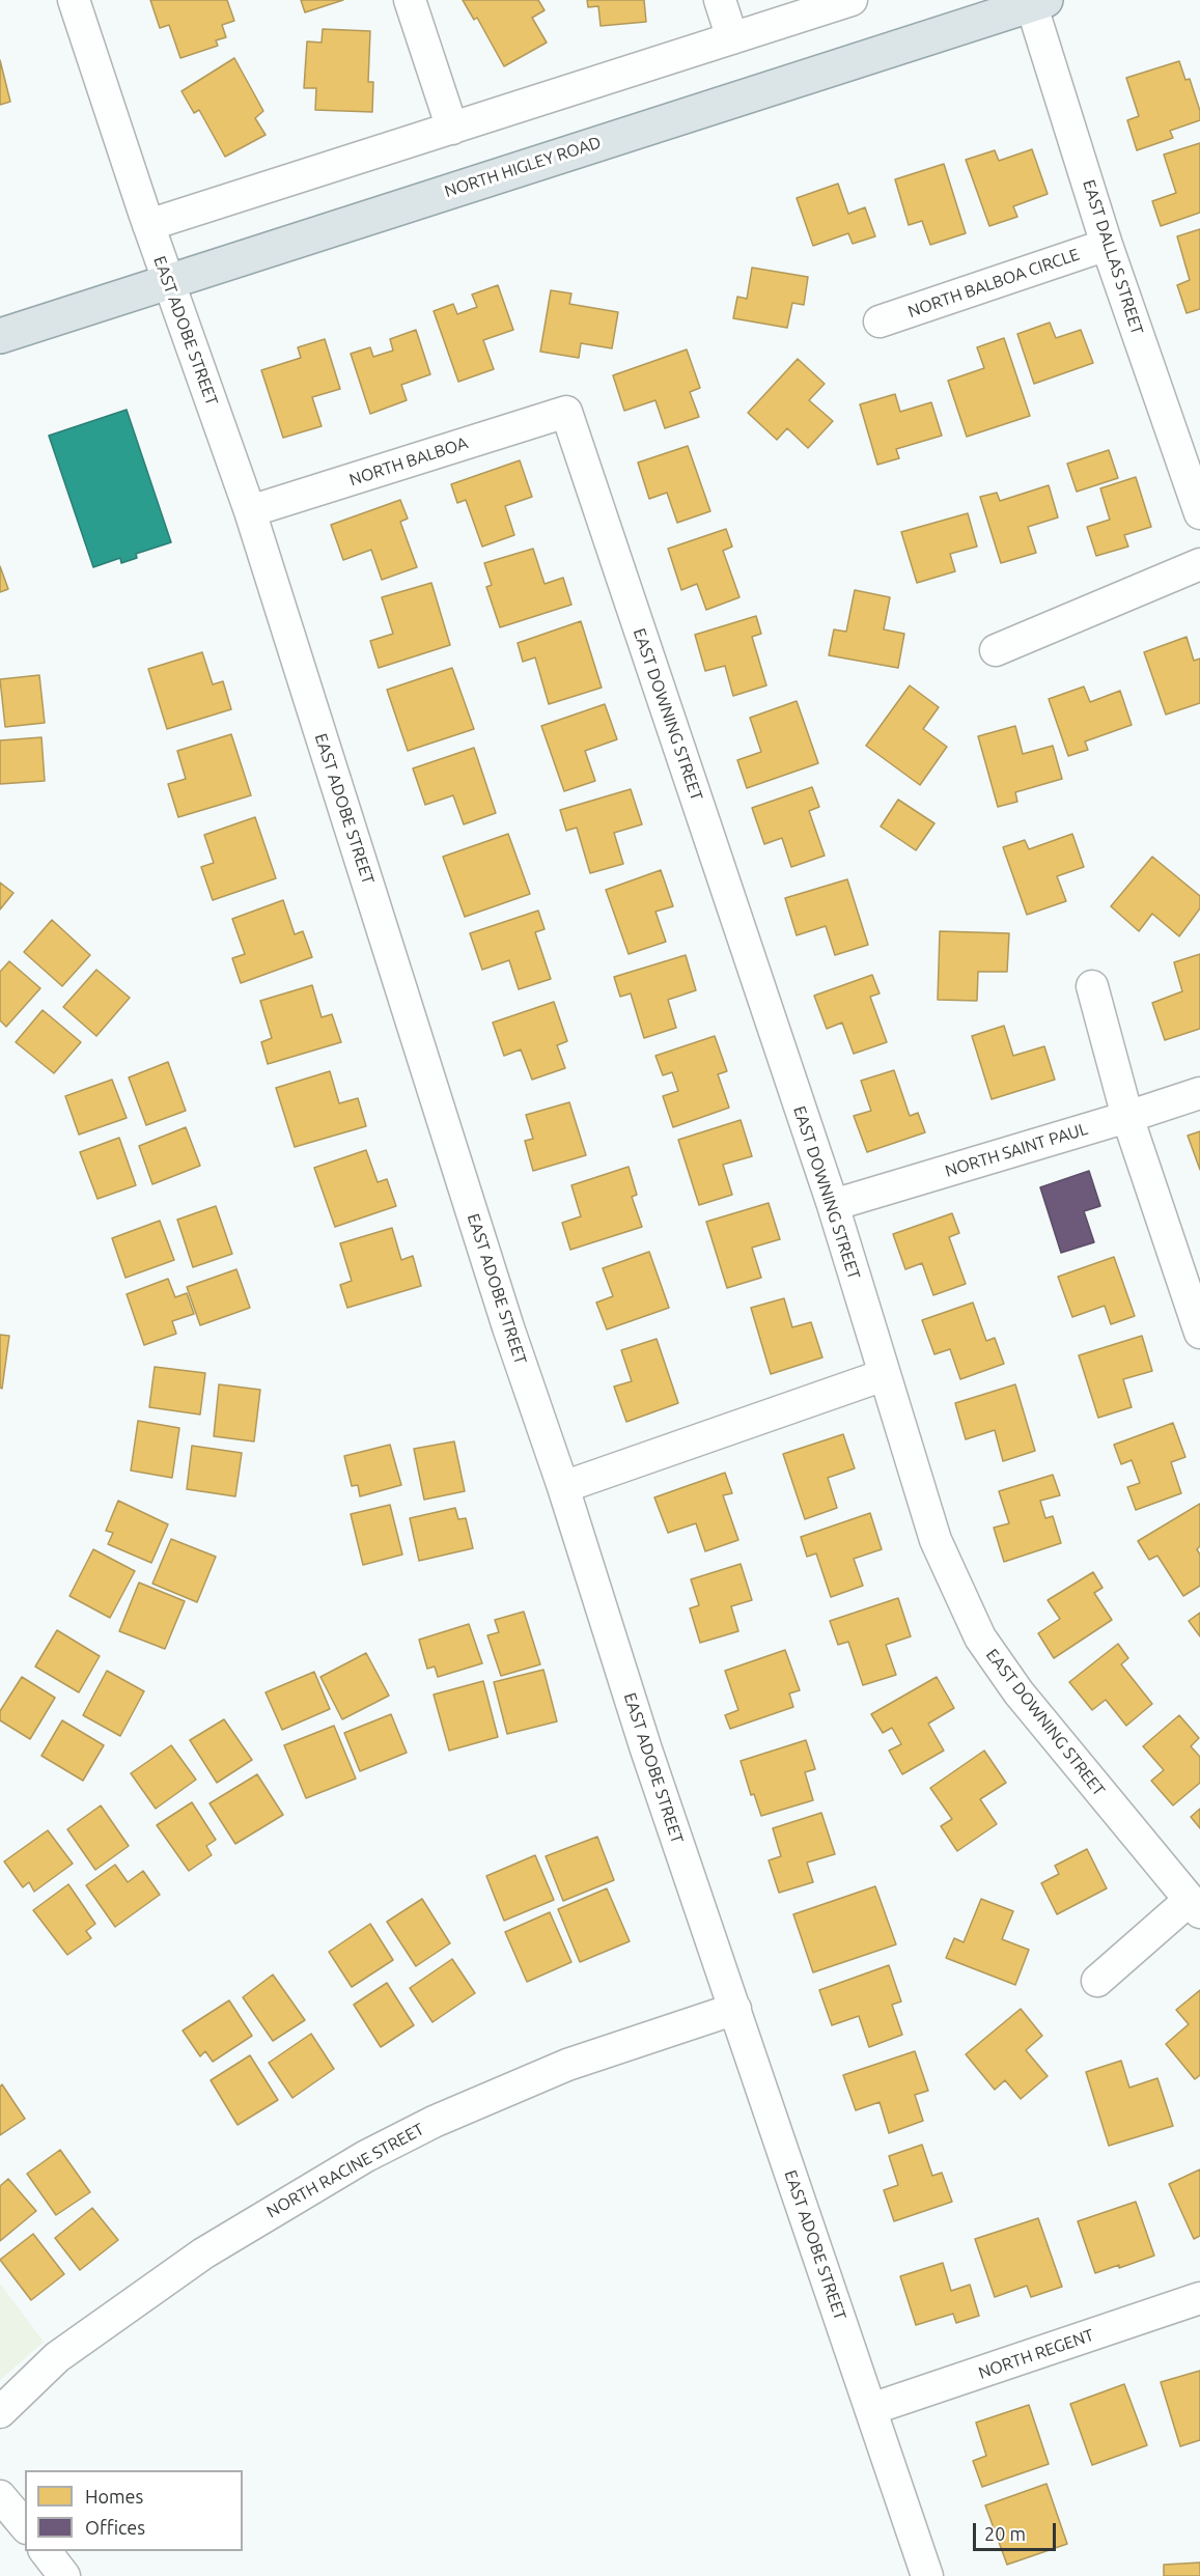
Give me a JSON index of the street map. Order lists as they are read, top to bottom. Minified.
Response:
{"streets":{"main road":["NORTH HIGLEY ROAD"],"street":["EAST DALLAS STREET","NORTH BALBOA CIRCLE","EAST ADOBE STREET","NORTH BALBOA","EAST DOWNING STREET","NORTH SAINT PAUL","NORTH RACINE STREET","NORTH REGENT"]},"crossings":[["NORTH HIGLEY ROAD","EAST DALLAS STREET"],["NORTH HIGLEY ROAD","EAST ADOBE STREET"],["EAST DALLAS STREET","NORTH BALBOA CIRCLE"],["EAST ADOBE STREET","NORTH BALBOA"],["EAST ADOBE STREET","NORTH RACINE STREET"],["EAST ADOBE STREET","NORTH REGENT"],["NORTH BALBOA","EAST DOWNING STREET"],["EAST DOWNING STREET","NORTH SAINT PAUL"]],"legend":["Homes","Offices"],"scale_bar":"20 m"}
